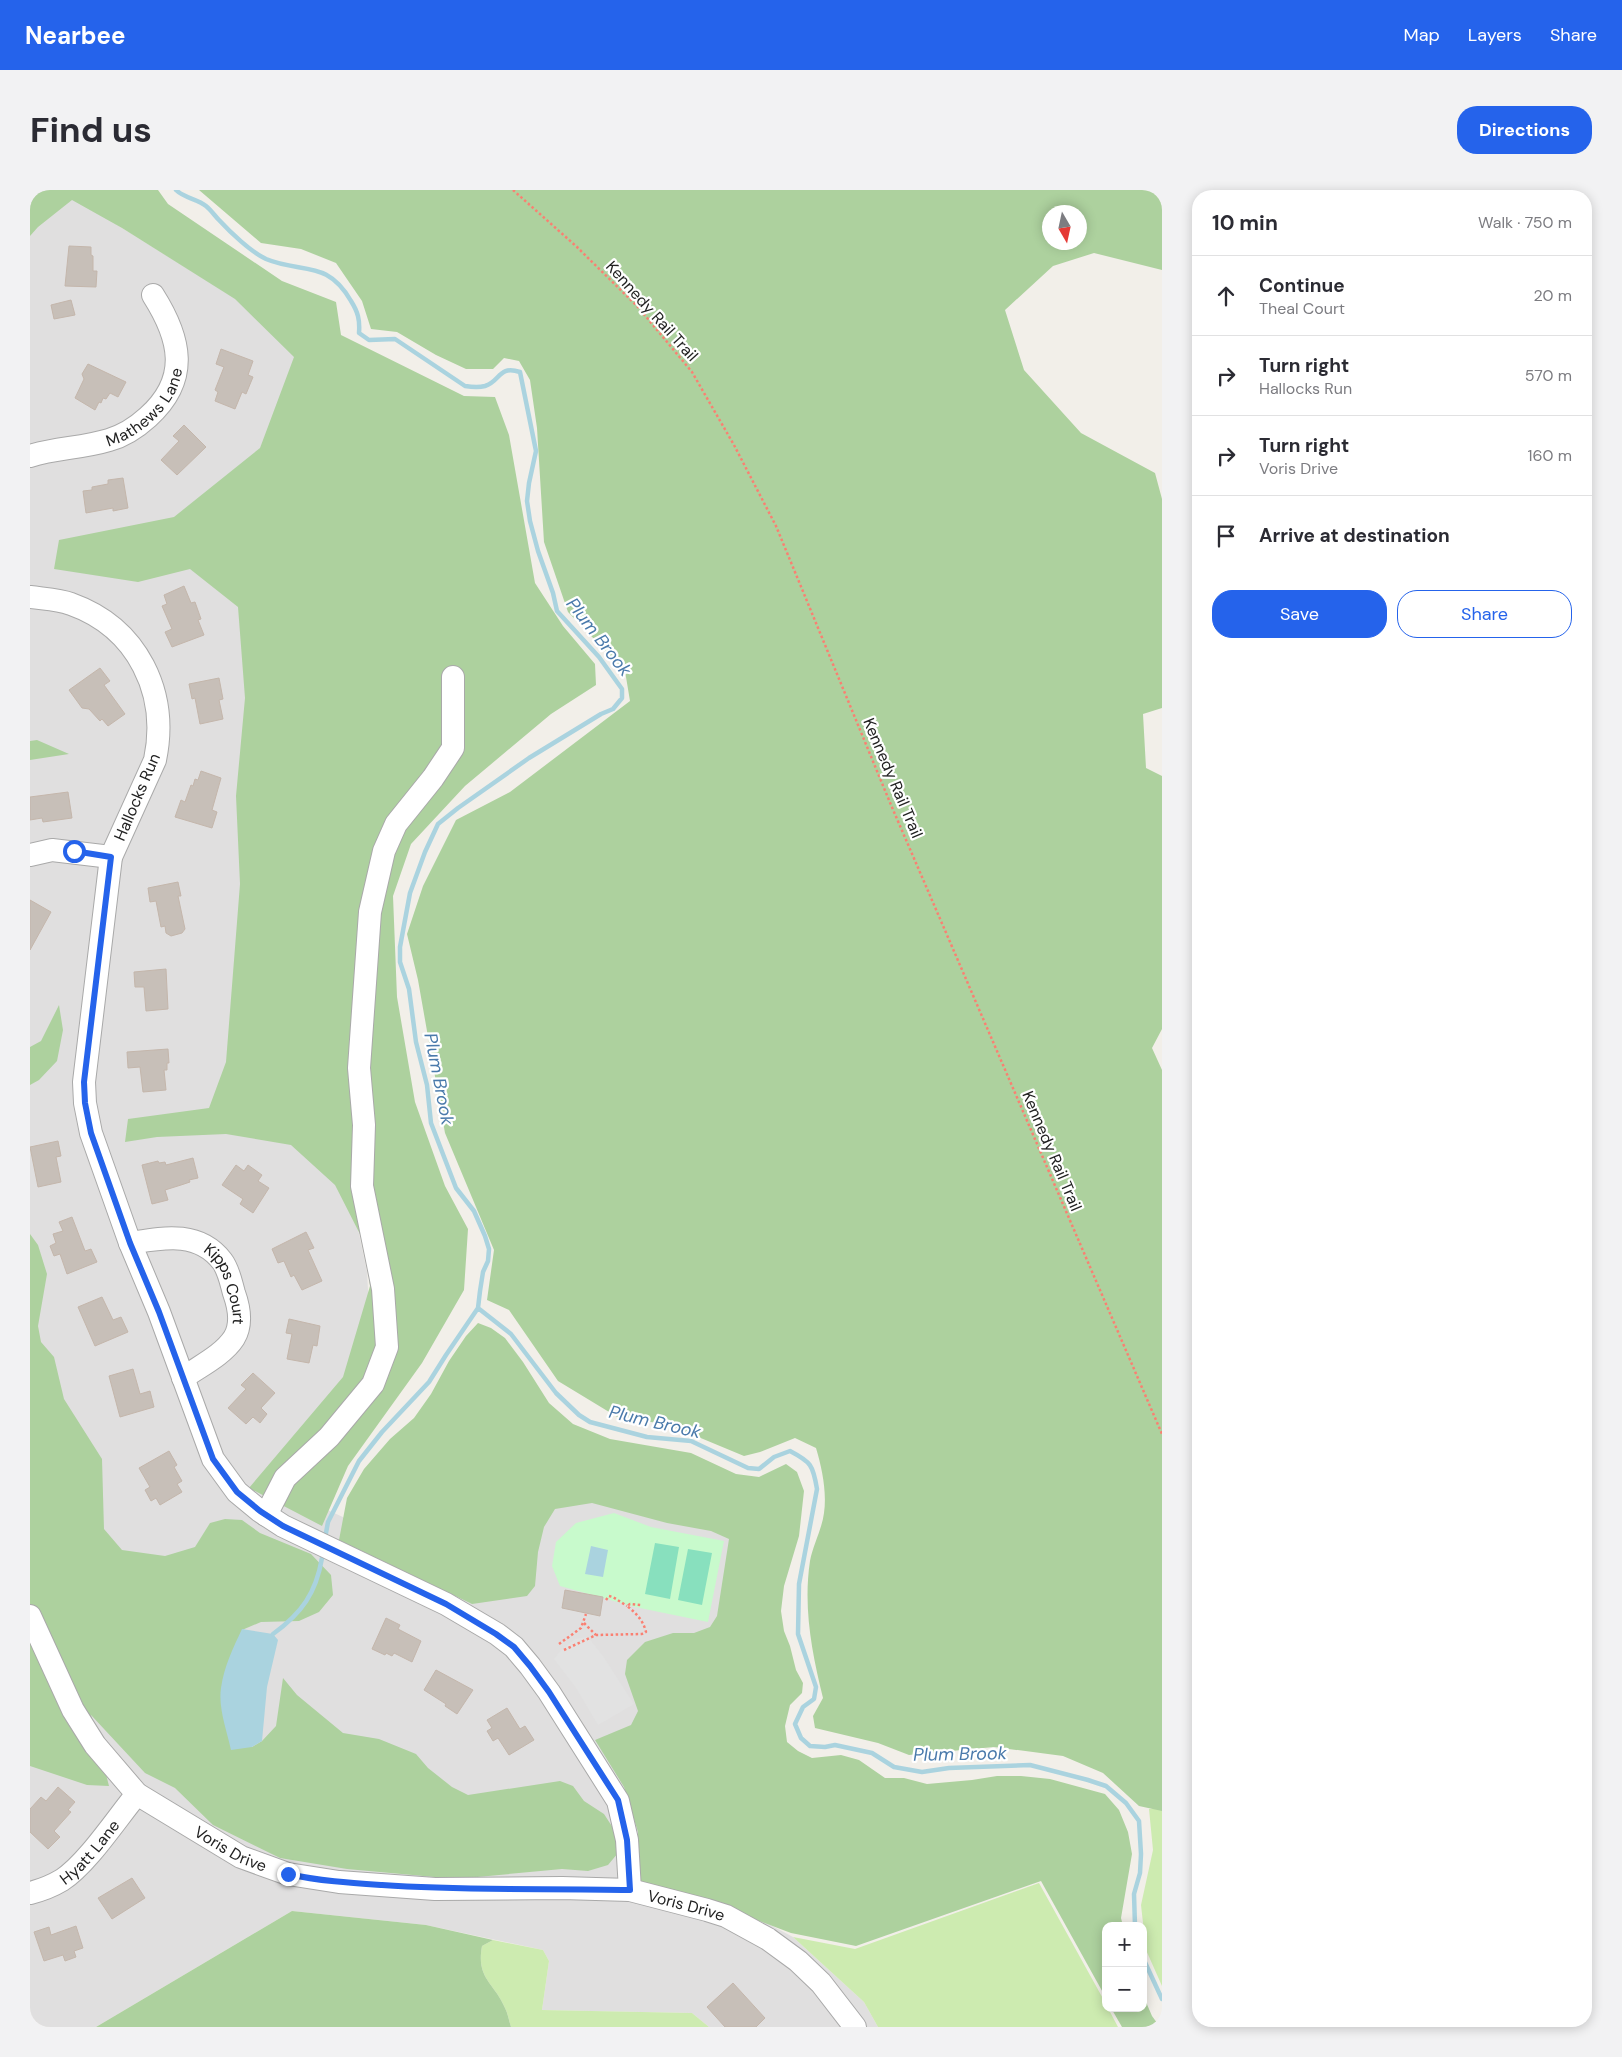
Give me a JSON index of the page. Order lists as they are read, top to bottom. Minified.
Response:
{"streets":{"street":["Mathews Lane","Hallocks Run","Kipps Court","Voris Drive","Hyatt Lane"],"path":["Kennedy Rail Trail"]},"crossings":[["Hallocks Run","Kipps Court"],["Hallocks Run","Voris Drive"],["Voris Drive","Hyatt Lane"]],"water":["Plum Brook"],"north":"bottom","page":{"header":"Nearbee","nav":["Map","Layers","Share"],"buttons":["Directions",["Save","Share"]],"title":"Find us","heading":["10 min","Walk · 750 m"],"list":[["Continue","Theal Court","20 m"],["Turn right","Hallocks Run","570 m"],["Turn right","Voris Drive","160 m"],"Arrive at destination"],"map_buttons":["+","−"]}}
